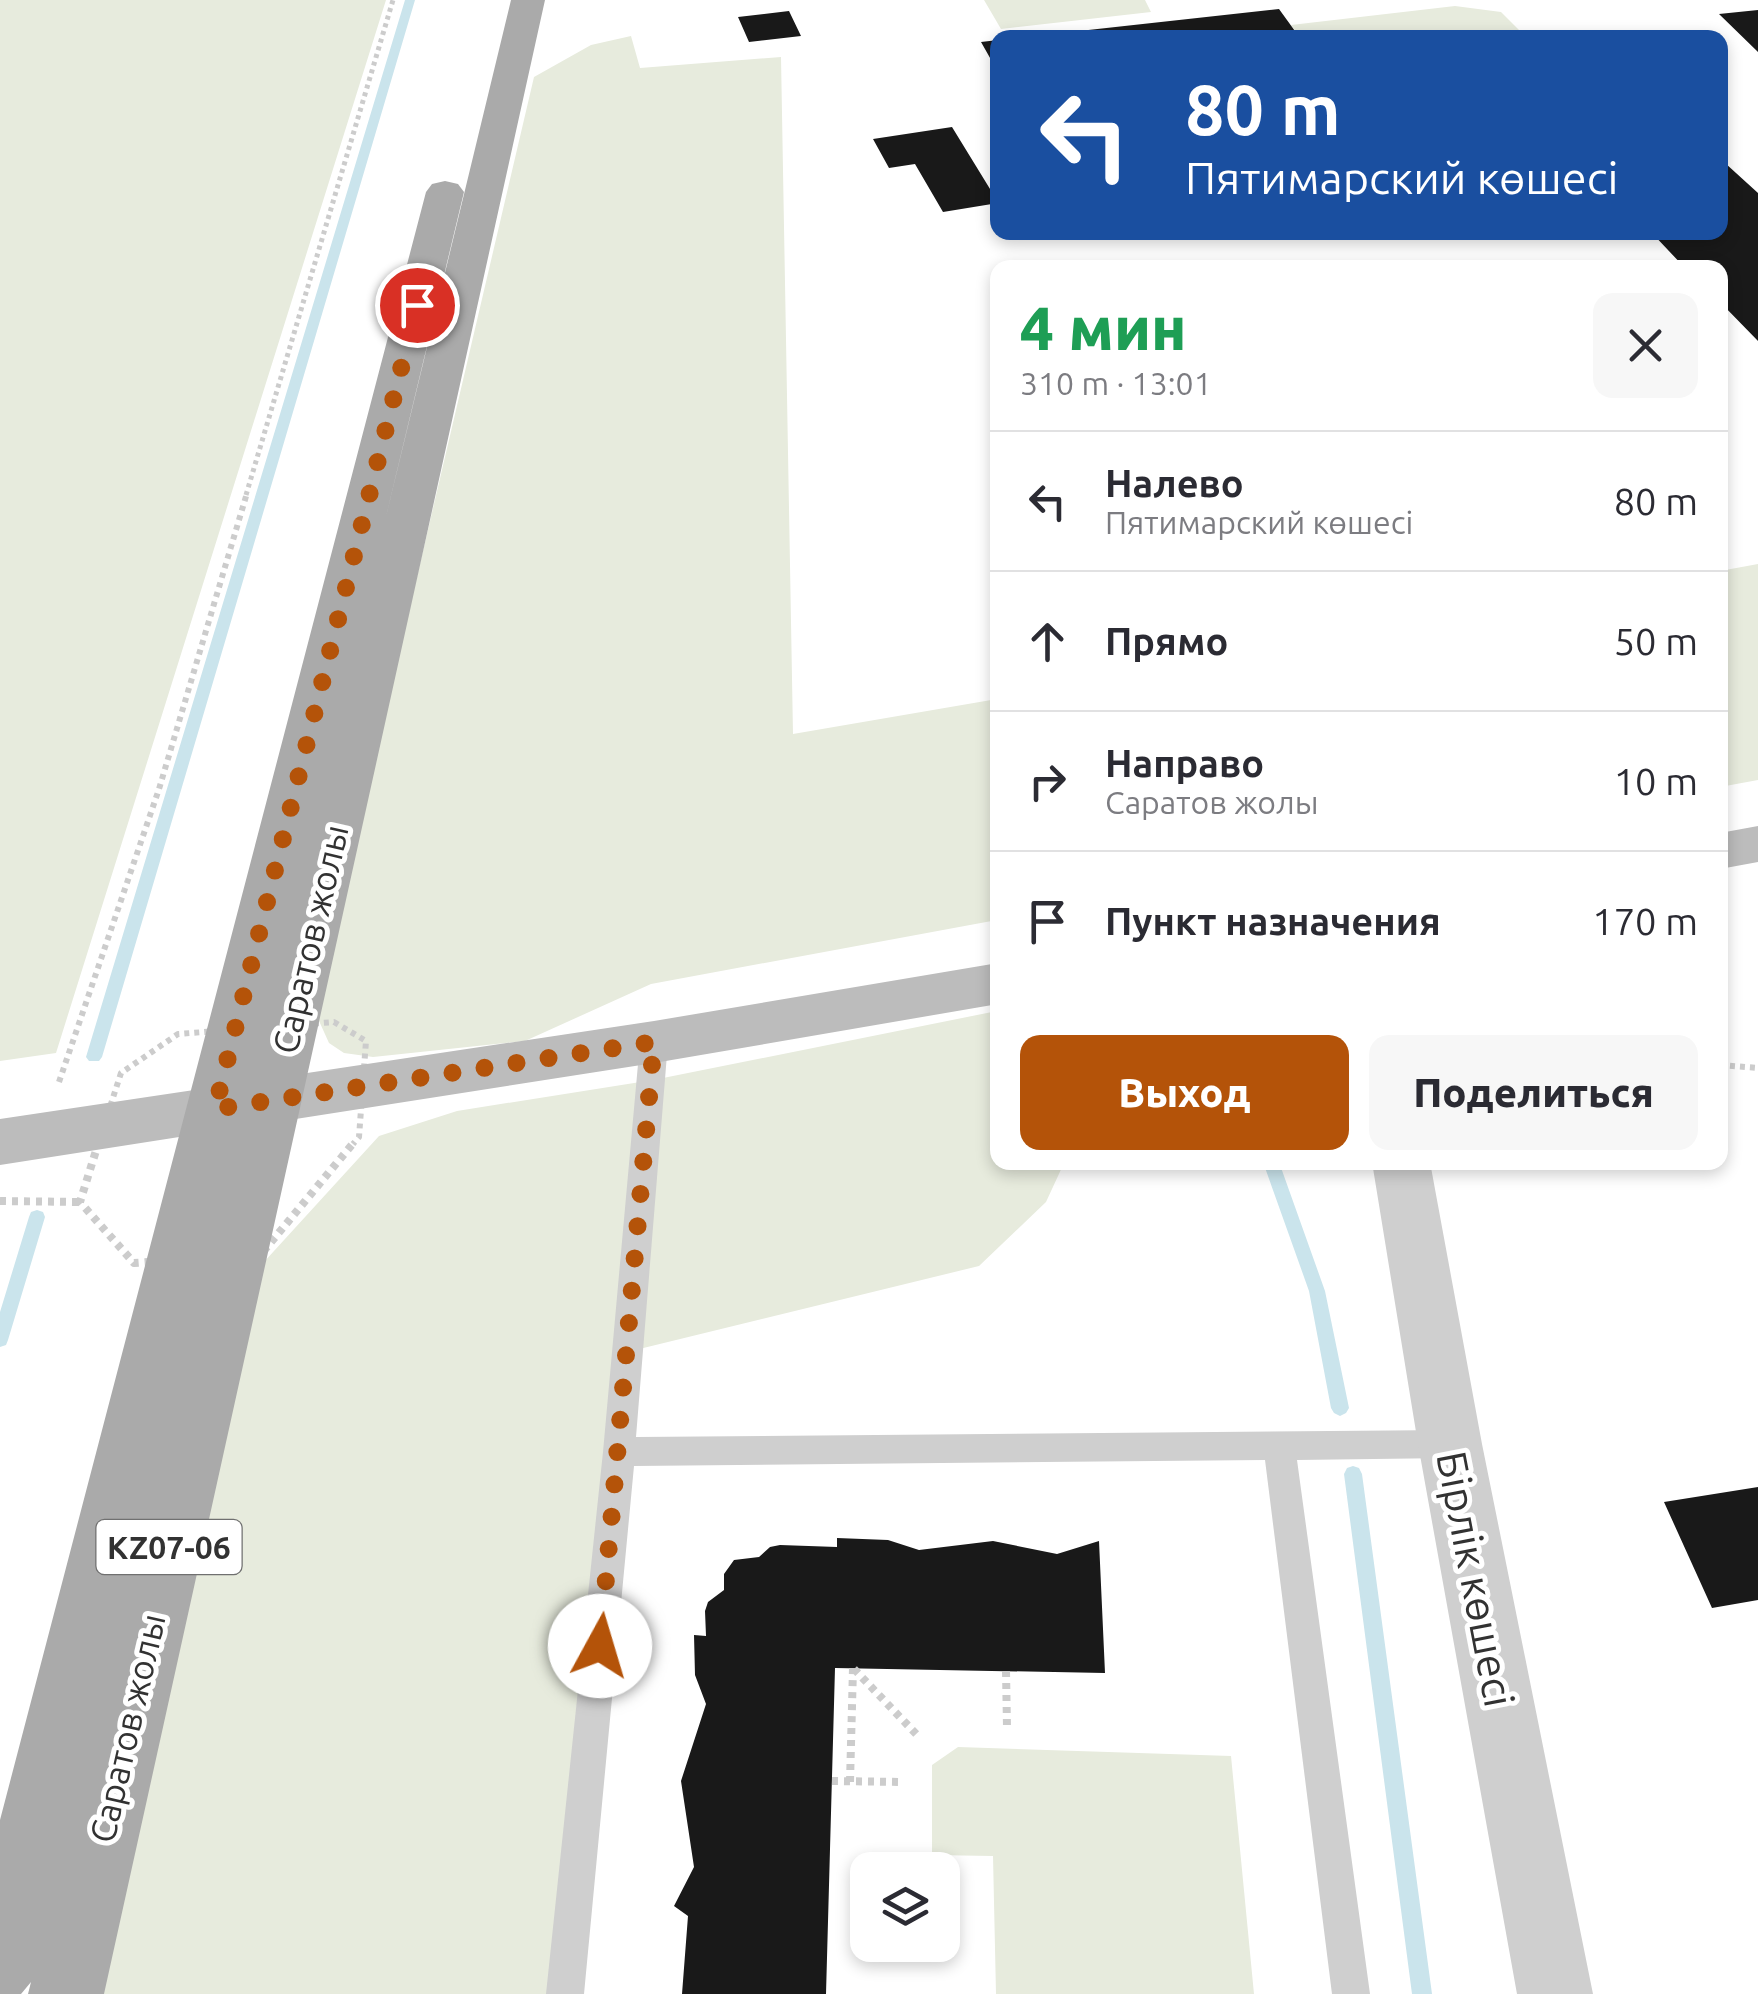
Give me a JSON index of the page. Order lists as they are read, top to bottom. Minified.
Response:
{"streets":{"main road":["Саратов жолы","KZ07-06"],"street":["Бірлік көшесі"]},"page":{"turn":["80 m","Пятимарский көшесі"],"heading":["4 мин","310 m · 13:01"],"list":[{"name":"Налево","note":"Пятимарский көшесі","value":"80 m"},{"name":"Прямо","value":"50 m"},{"name":"Направо","note":"Саратов жолы","value":"10 m"},{"name":"Пункт назначения","value":"170 m"}],"buttons":["Выход","Поделиться"]}}
